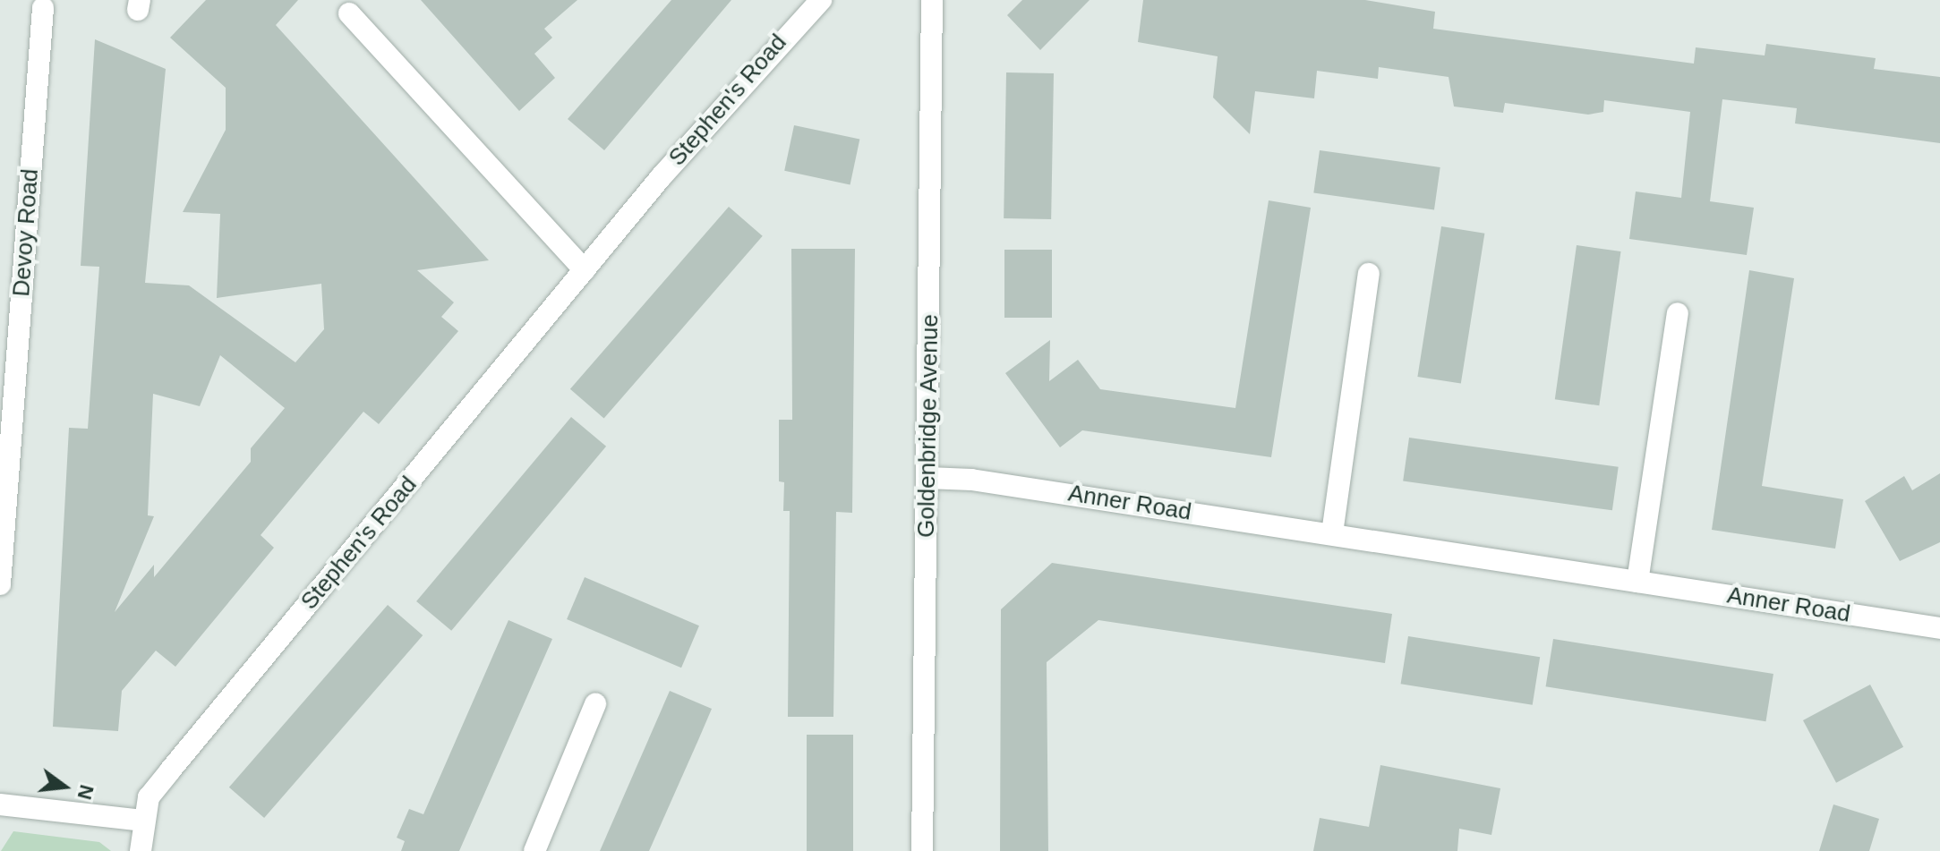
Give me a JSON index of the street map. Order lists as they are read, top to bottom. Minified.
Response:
{"streets":{"street":["Stephen's Road","Devoy Road","Goldenbridge Avenue","Anner Road"]},"crossings":[["Goldenbridge Avenue","Anner Road"]],"north":"right"}
